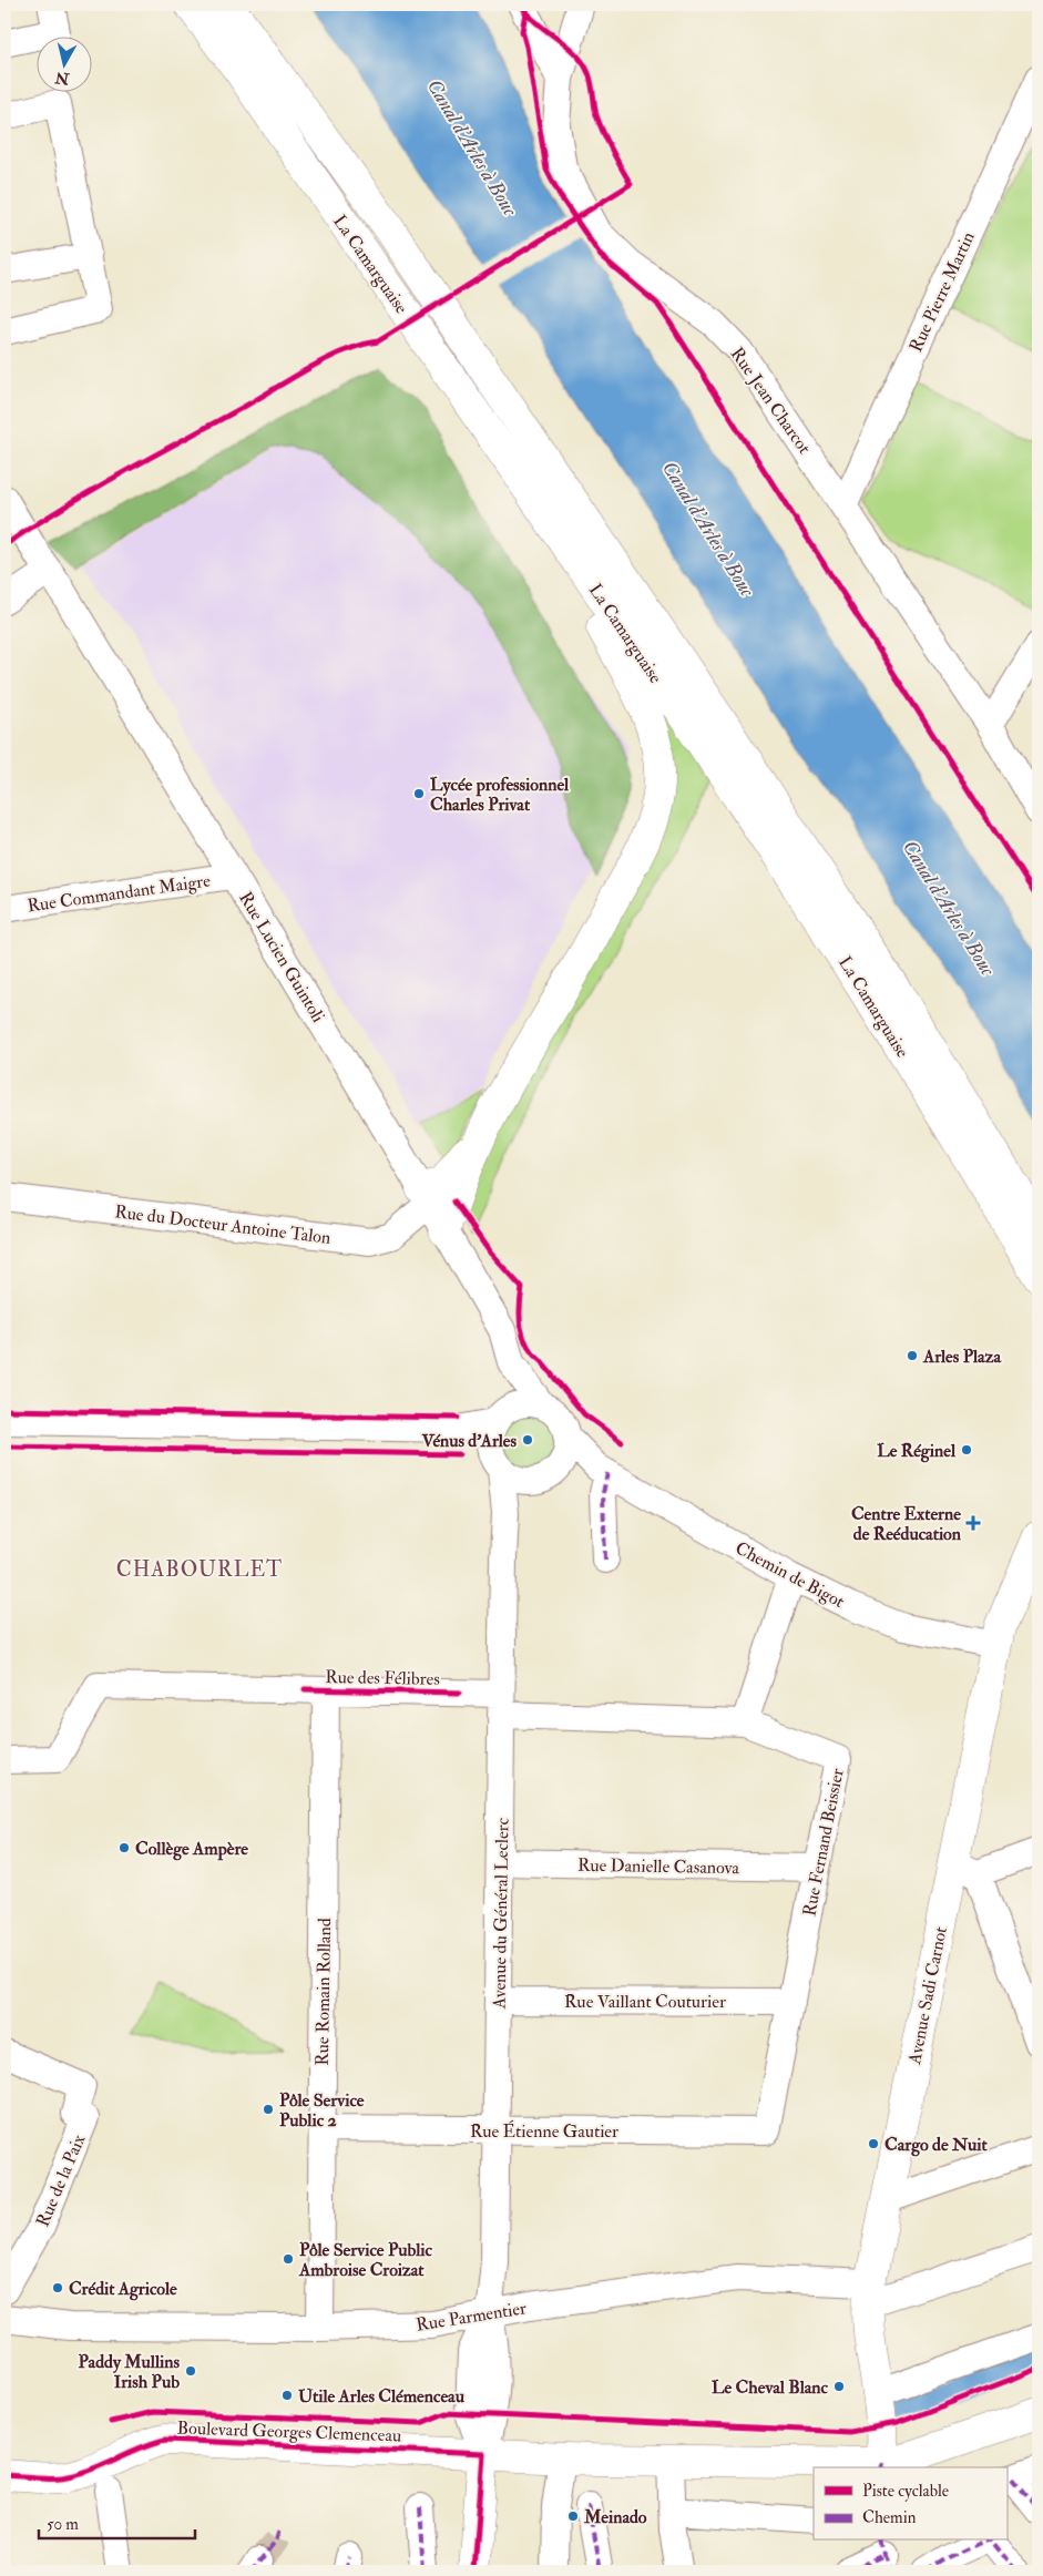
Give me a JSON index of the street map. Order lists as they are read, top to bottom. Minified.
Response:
{"streets":{"main road":["La Camarguaise","Avenue Sadi Carnot","Boulevard Georges Clemenceau"],"street":["Rue Pierre Martin","Rue Jean Charcot","Rue Commandant Maigre","Rue Lucien Guintoli","Rue du Docteur Antoine Talon","Chemin de Bigot","Rue des Félibres","Rue Fernand Beissier","Rue Danielle Casanova","Avenue du Général Leclerc","Rue Romain Rolland","Rue Vaillant Couturier","Rue Étienne Gautier","Rue de la Paix","Rue Parmentier"]},"crossings":[["Rue Pierre Martin","Rue Jean Charcot"],["Rue Commandant Maigre","Rue Lucien Guintoli"],["Rue Lucien Guintoli","Rue du Docteur Antoine Talon"],["Rue Lucien Guintoli","Chemin de Bigot"],["Rue Lucien Guintoli","Avenue du Général Leclerc"],["Chemin de Bigot","Avenue du Général Leclerc"],["Chemin de Bigot","Avenue Sadi Carnot"],["Rue des Félibres","Rue Fernand Beissier"],["Rue des Félibres","Avenue du Général Leclerc"],["Rue des Félibres","Rue Romain Rolland"],["Rue Fernand Beissier","Rue Danielle Casanova"],["Rue Fernand Beissier","Avenue du Général Leclerc"],["Rue Fernand Beissier","Rue Vaillant Couturier"],["Rue Fernand Beissier","Rue Étienne Gautier"],["Rue Danielle Casanova","Avenue du Général Leclerc"],["Avenue du Général Leclerc","Rue Vaillant Couturier"],["Avenue du Général Leclerc","Rue Étienne Gautier"],["Avenue du Général Leclerc","Rue Parmentier"],["Avenue du Général Leclerc","Boulevard Georges Clemenceau"],["Rue Romain Rolland","Rue Étienne Gautier"],["Rue Romain Rolland","Rue Parmentier"],["Avenue Sadi Carnot","Rue Parmentier"],["Avenue Sadi Carnot","Boulevard Georges Clemenceau"]],"districts":["CHABOURLET"],"water":["Canal d'Arles à Bouc"],"places":{"other":["Lycée professionnel Charles Privat","Arles Plaza","Vénus d'Arles","Le Réginel","Collège Ampère","Pôle Service Public 2","Cargo de Nuit","Pôle Service Public Ambroise Croizat","Crédit Agricole","Paddy Mullins Irish Pub","Le Cheval Blanc","Utile Arles Clémenceau","Meinado"],"health":["Centre Externe de Reéducation"]},"legend":["Piste cyclable","Chemin"],"scale_bar":"50 m","north":"bottom"}
